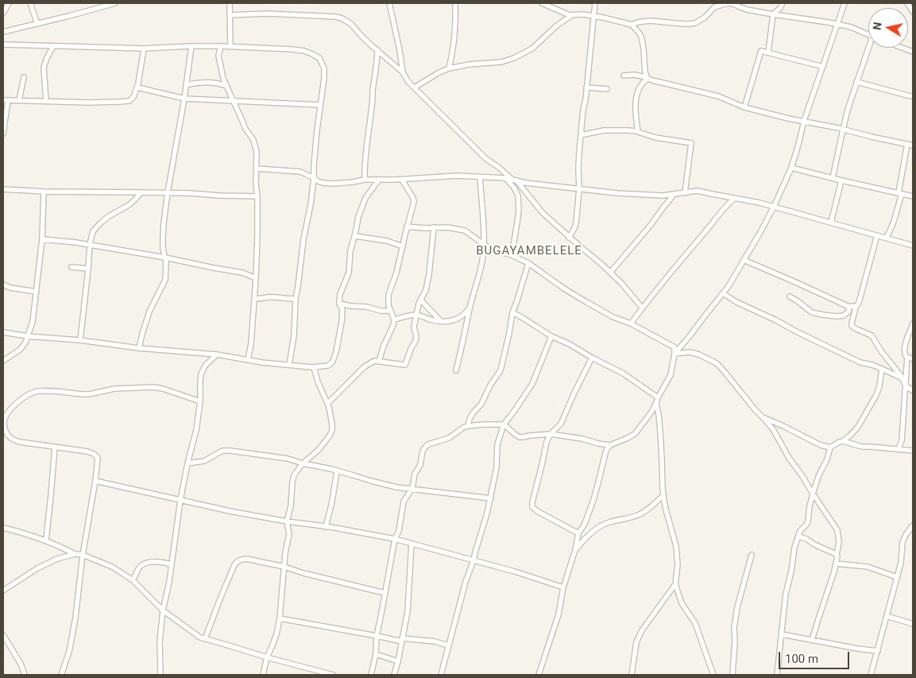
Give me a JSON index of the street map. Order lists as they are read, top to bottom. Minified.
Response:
{"districts":["BUGAYAMBELELE"],"scale_bar":"100 m","north":"left"}
